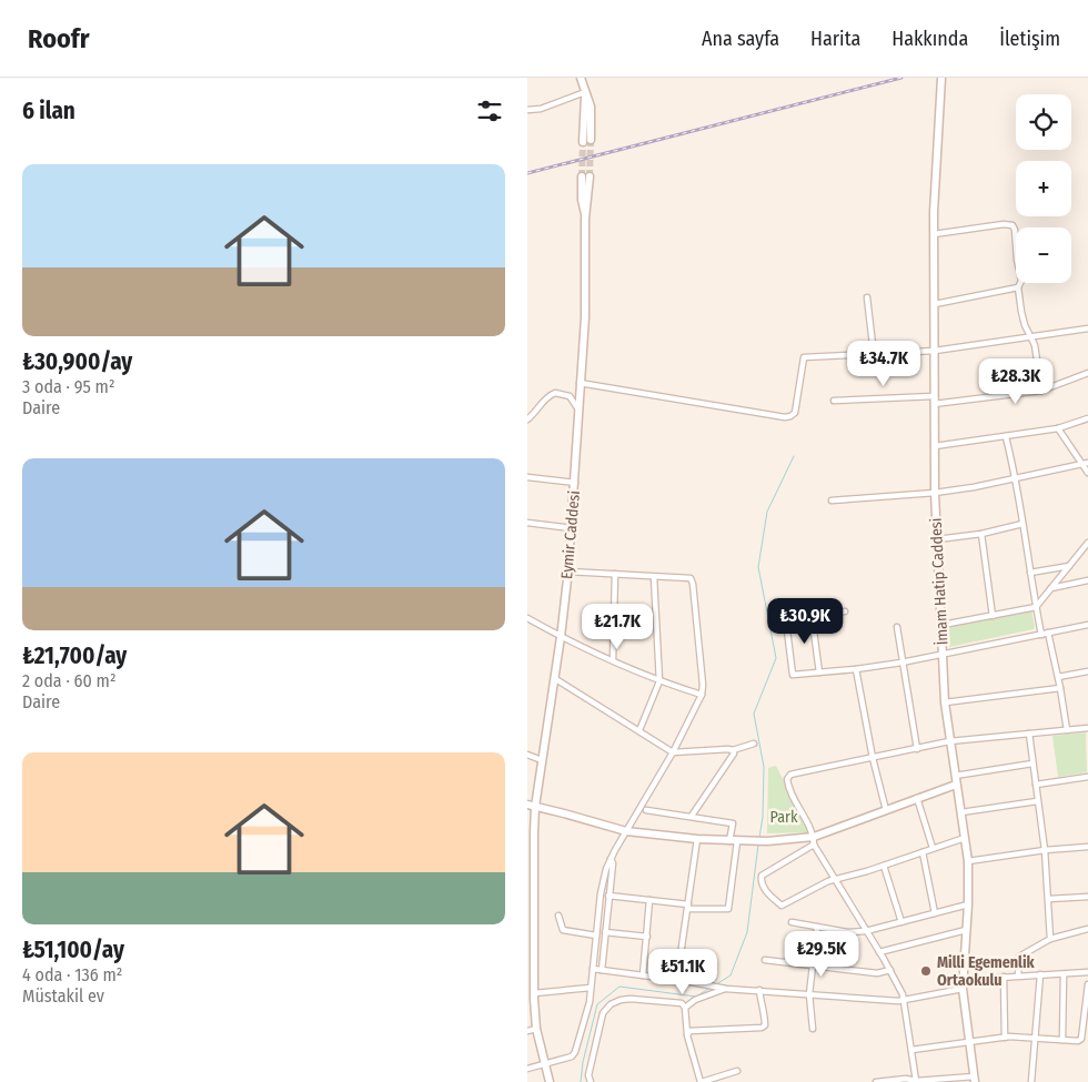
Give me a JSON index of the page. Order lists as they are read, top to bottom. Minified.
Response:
{"streets":{"street":["Eymir Caddesi","İmam Hatip Caddesi"]},"parks":["Park"],"places":["Milli Egemenlik Ortaokulu"],"page":{"header":"Roofr","nav":["Ana sayfa","Harita","Hakkında","İletişim"],"heading":"6 ilan","map_buttons":["+","−"],"list":[{"name":"₺30,900/ay","note":"3 oda · 95 m² · Daire"},{"name":"₺21,700/ay","note":"2 oda · 60 m² · Daire"},{"name":"₺51,100/ay","note":"4 oda · 136 m² · Müstakil ev"}],"price":["₺34.7K","₺28.3K","₺30.9K","₺21.7K","₺29.5K","₺51.1K"]}}
